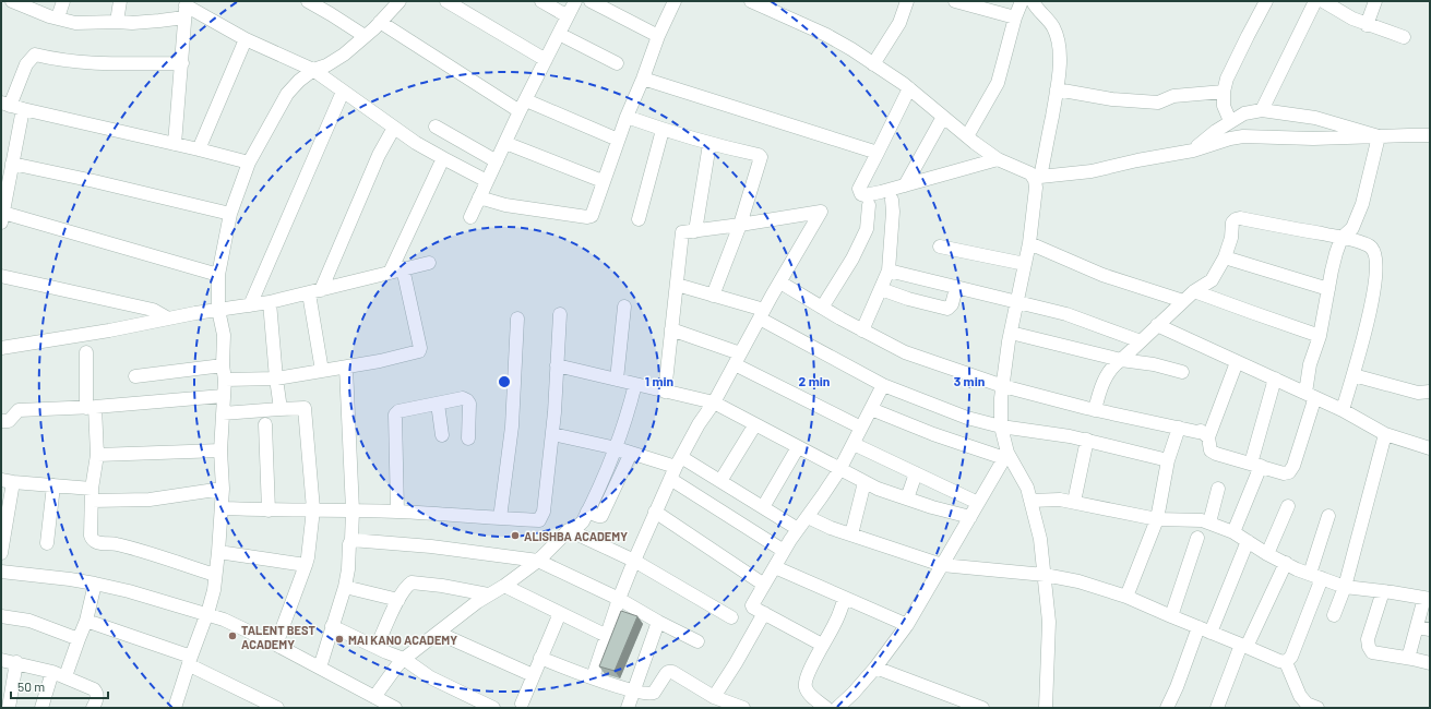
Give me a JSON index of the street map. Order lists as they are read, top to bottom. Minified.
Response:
{"places":["ALISHBA ACADEMY","TALENT BEST ACADEMY","MAI KANO ACADEMY"],"scale_bar":"50 m","rings":["1 min","2 min","3 min"]}
